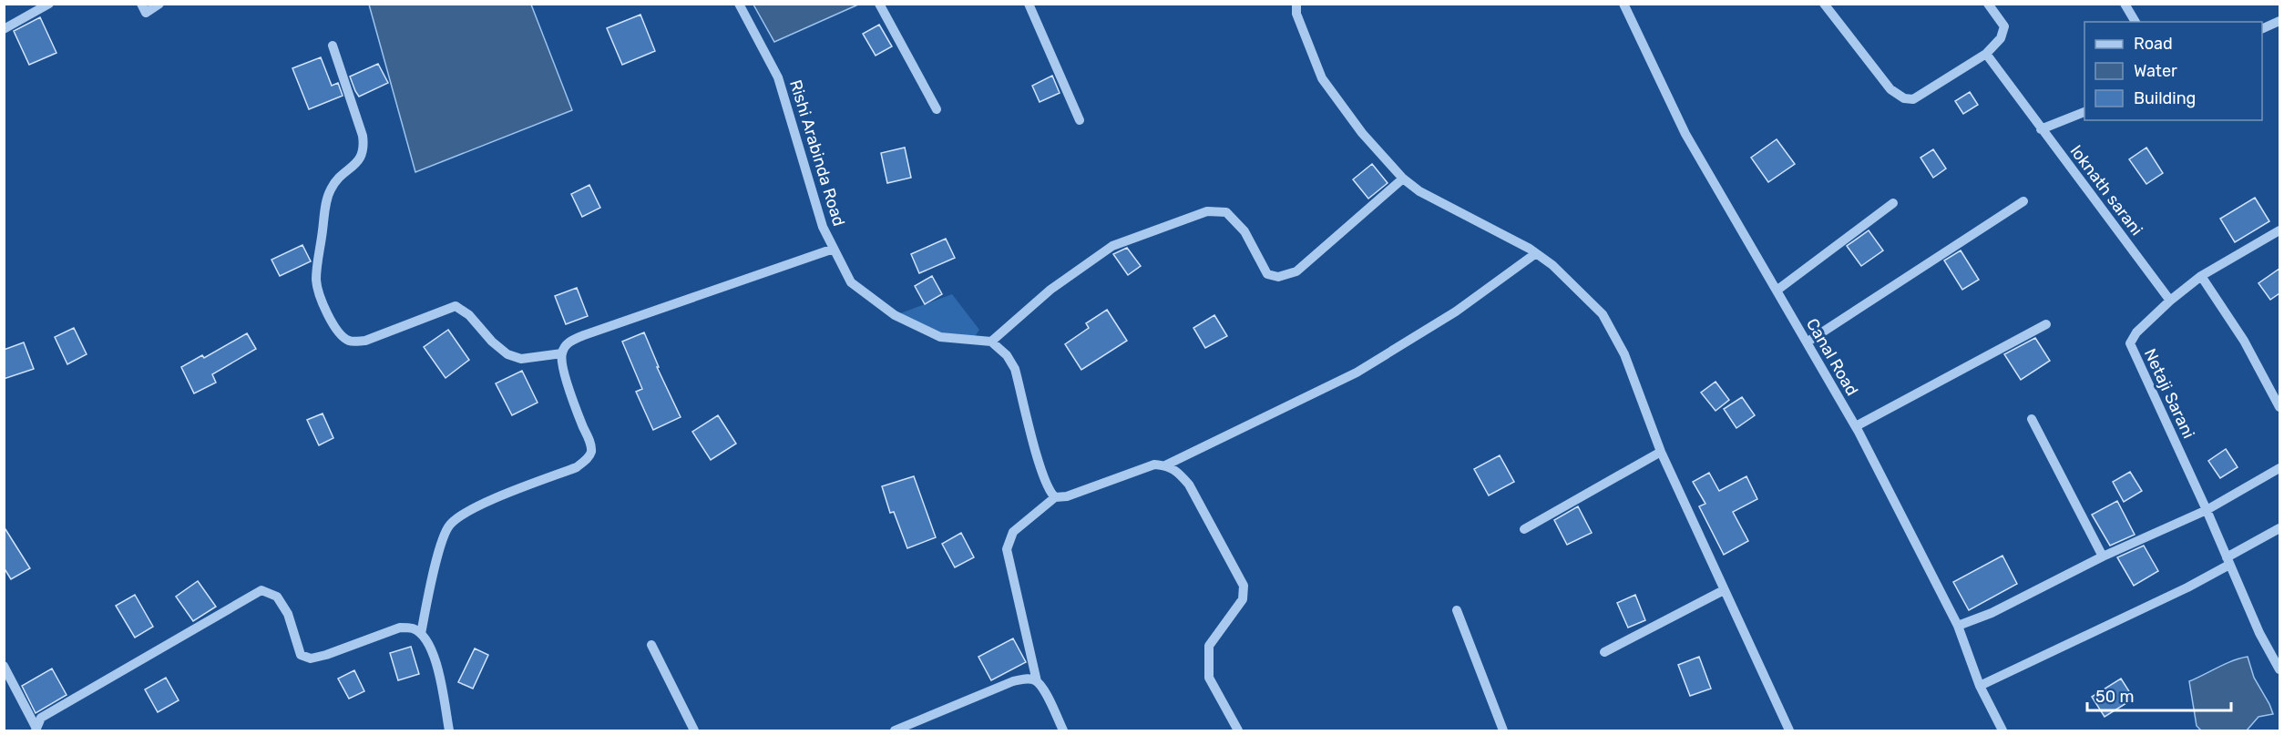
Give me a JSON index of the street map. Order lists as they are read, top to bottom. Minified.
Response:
{"streets":{"street":["Rishi Arabinda Road","loknath sarani","Canal Road","Netaji Sarani"]},"crossings":[["loknath sarani","Netaji Sarani"]],"legend":["Road","Water","Building"],"scale_bar":"50 m"}
